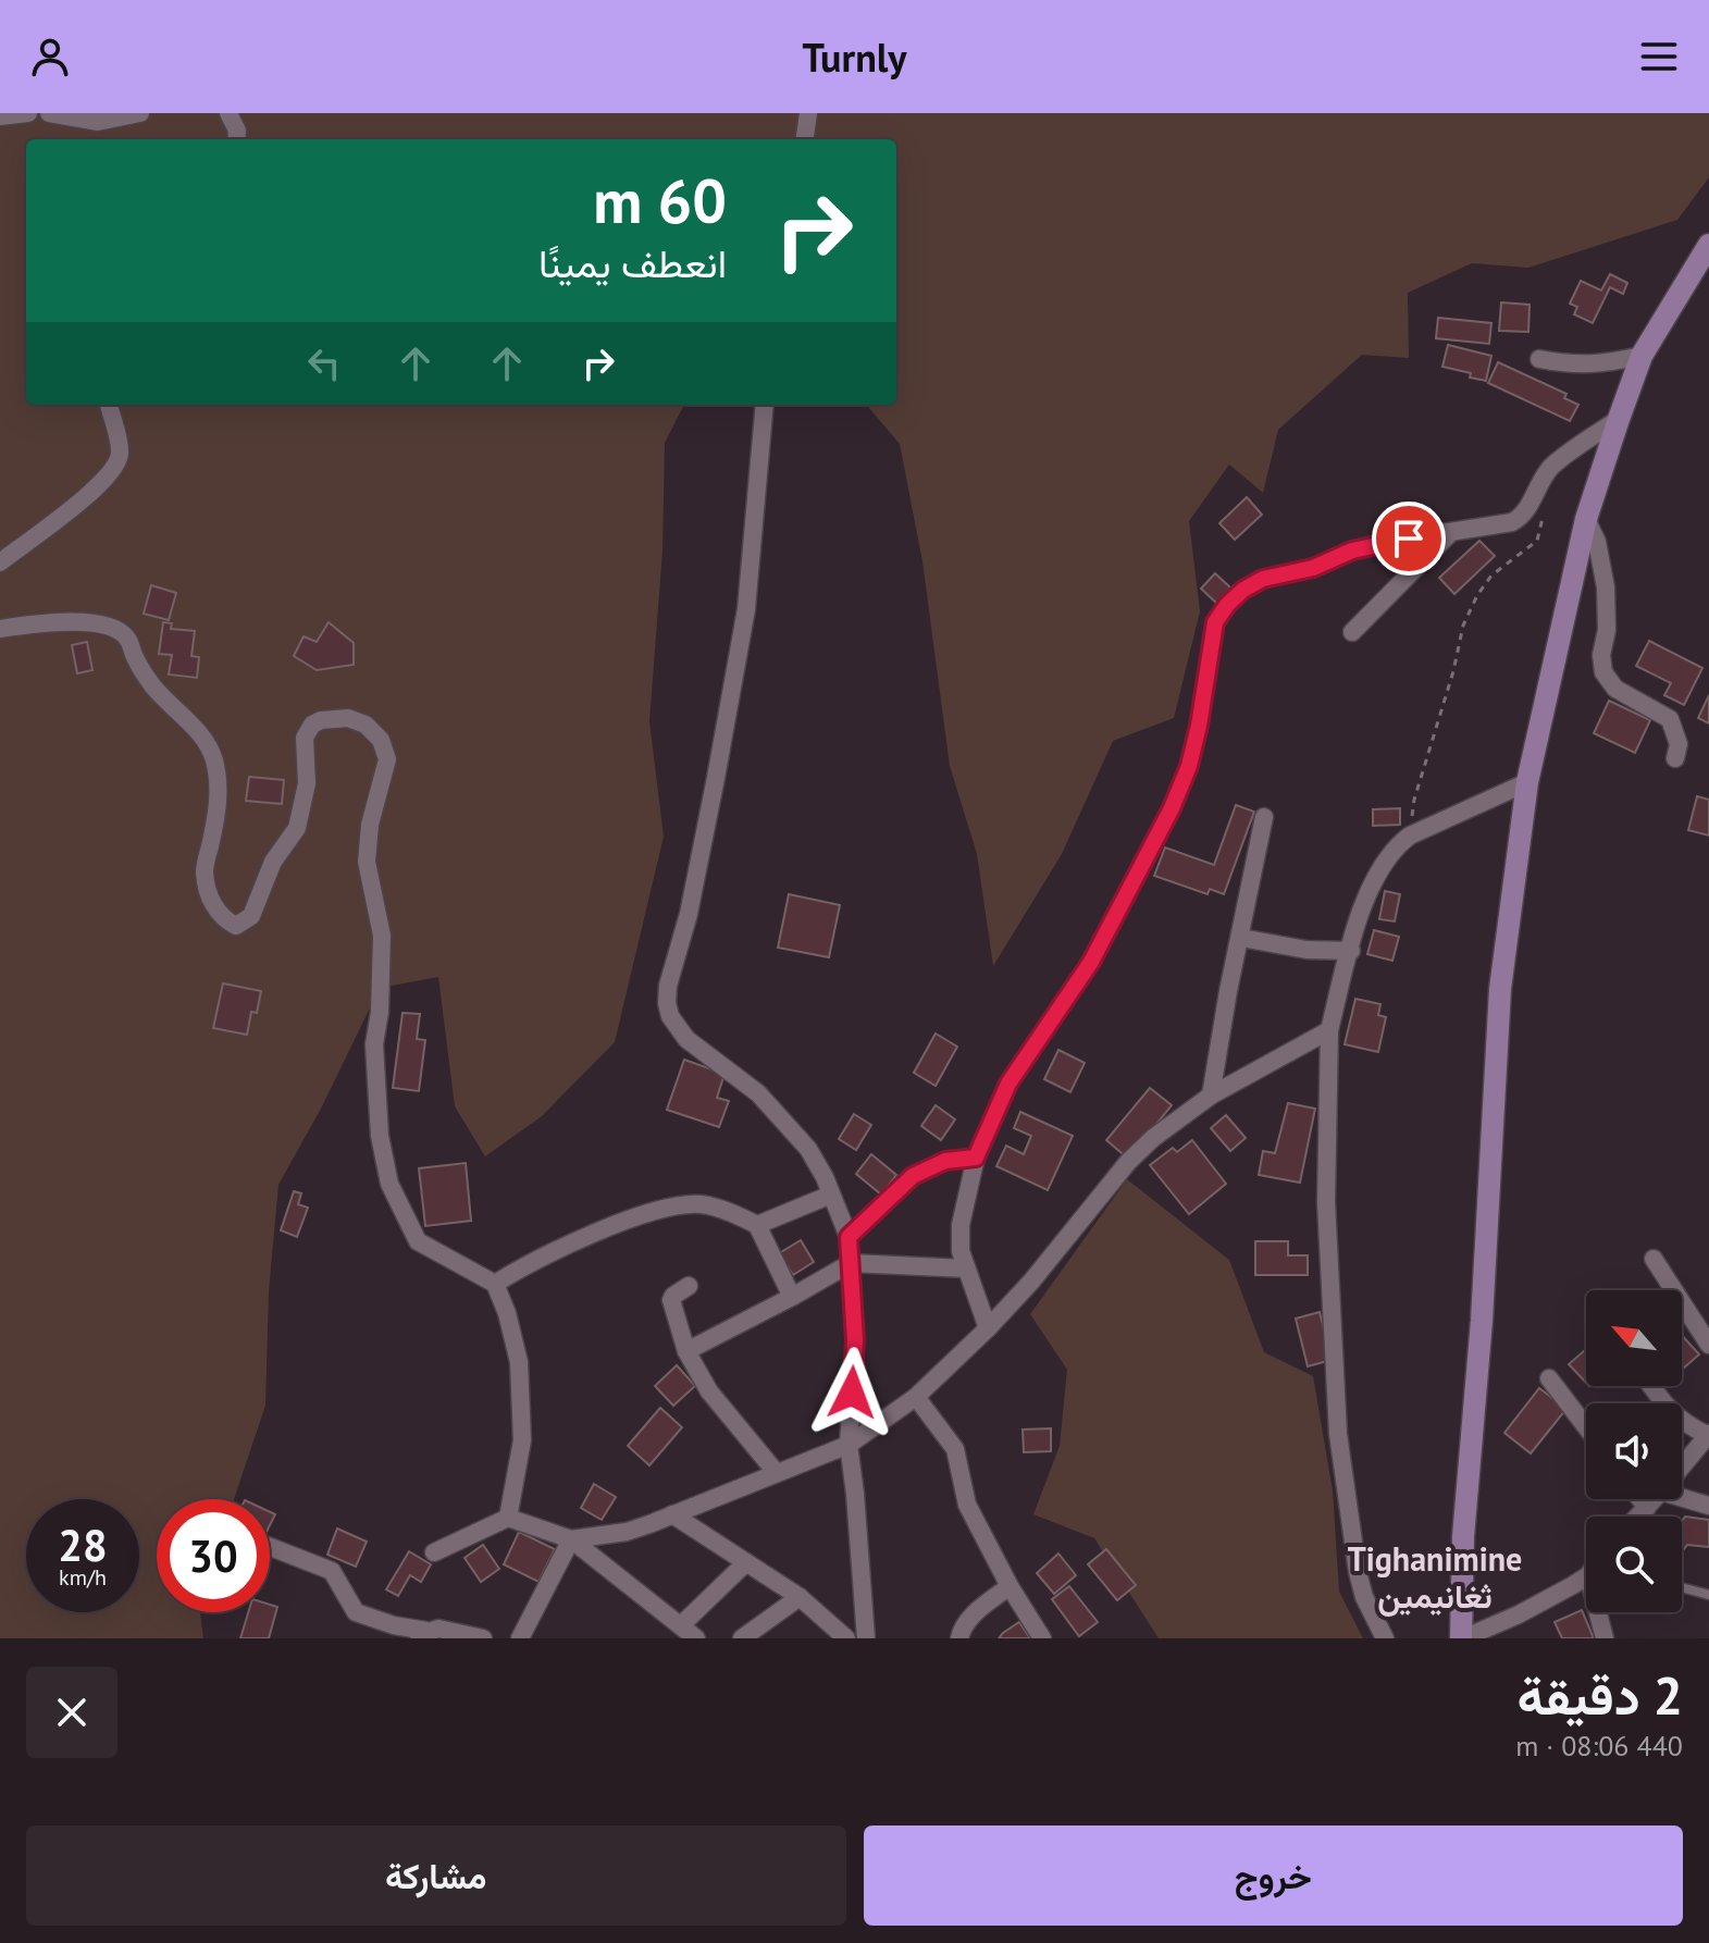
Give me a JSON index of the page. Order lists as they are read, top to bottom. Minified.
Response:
{"districts":["Tighanimine ثغانيمين"],"north":"top left","page":{"header":"Turnly","turn":["60 m","انعطف يمينًا"],"speed":"28 km/h","limit":"30","heading":["2 دقيقة","440 m · 08:06"],"buttons":["خروج","مشاركة"]}}
